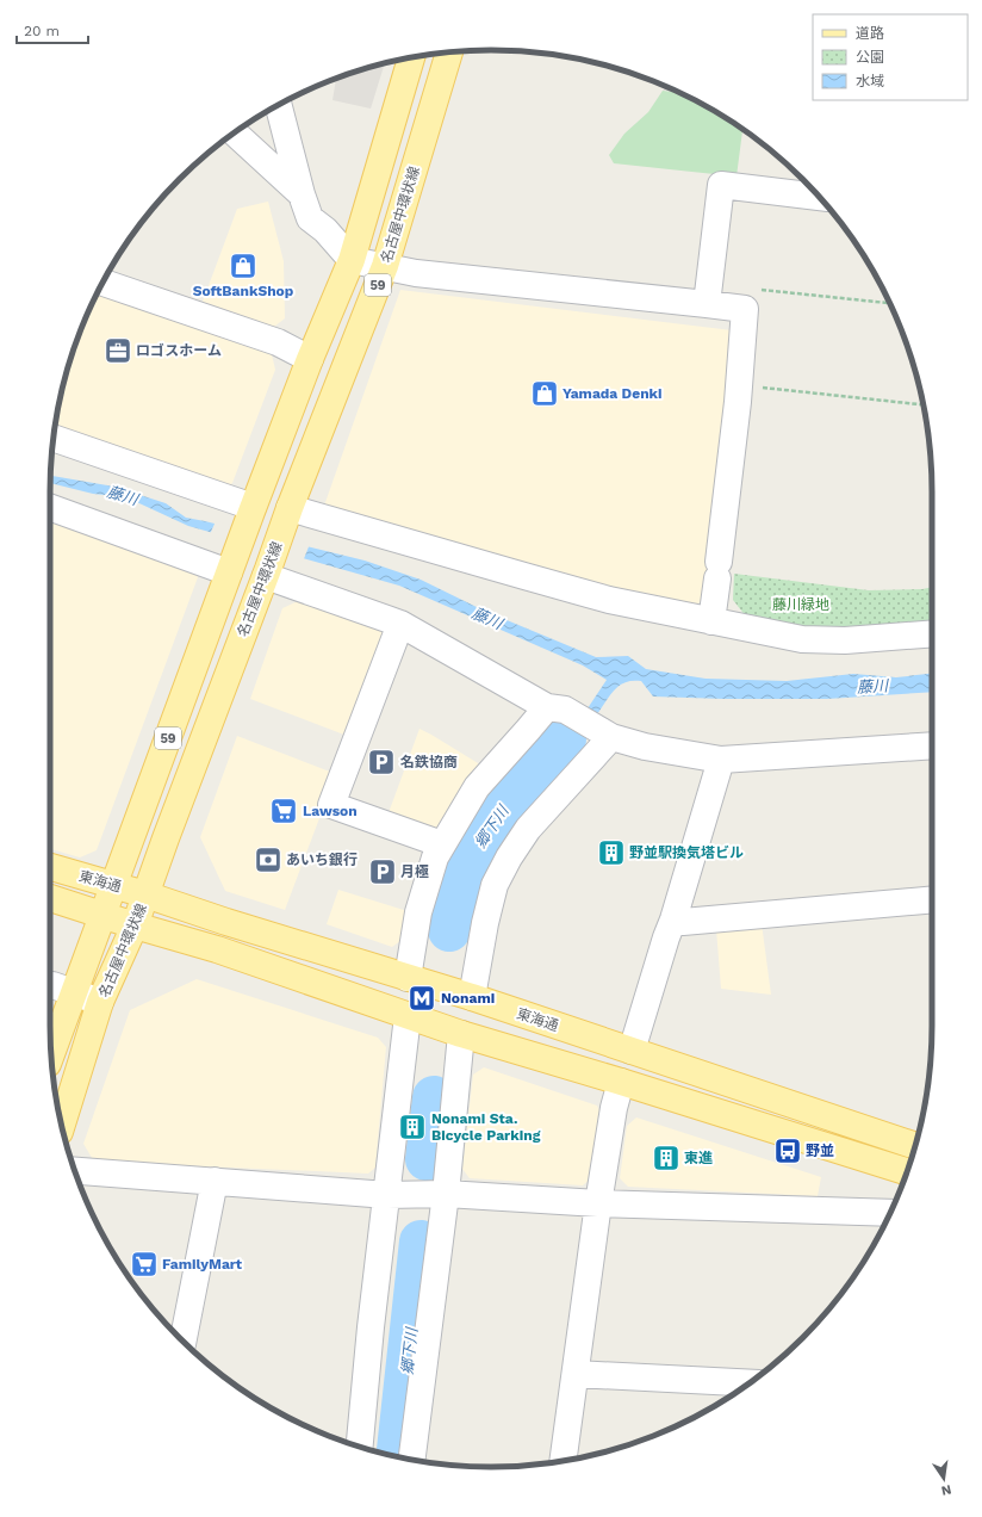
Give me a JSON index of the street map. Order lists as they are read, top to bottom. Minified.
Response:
{"streets":{"main road":["名古屋中環状線","59","東海通"]},"crossings":[["名古屋中環状線","東海通"]],"water":["藤川","郷下川"],"parks":["藤川緑地"],"places":{"shop":["SoftBankShop","Yamada Denki"],"office":["ロゴスホーム"],"parking":["名鉄協商","月極"],"supermarket":["Lawson","FamilyMart"],"building":["野並駅換気塔ビル","Nonami Sta. Bicycle Parking","東進"],"bank":["あいち銀行"],"metro station":["Nonami"],"bus stop":["野並"]},"legend":["道路","公園","水域"],"scale_bar":"20 m","north":"bottom"}
